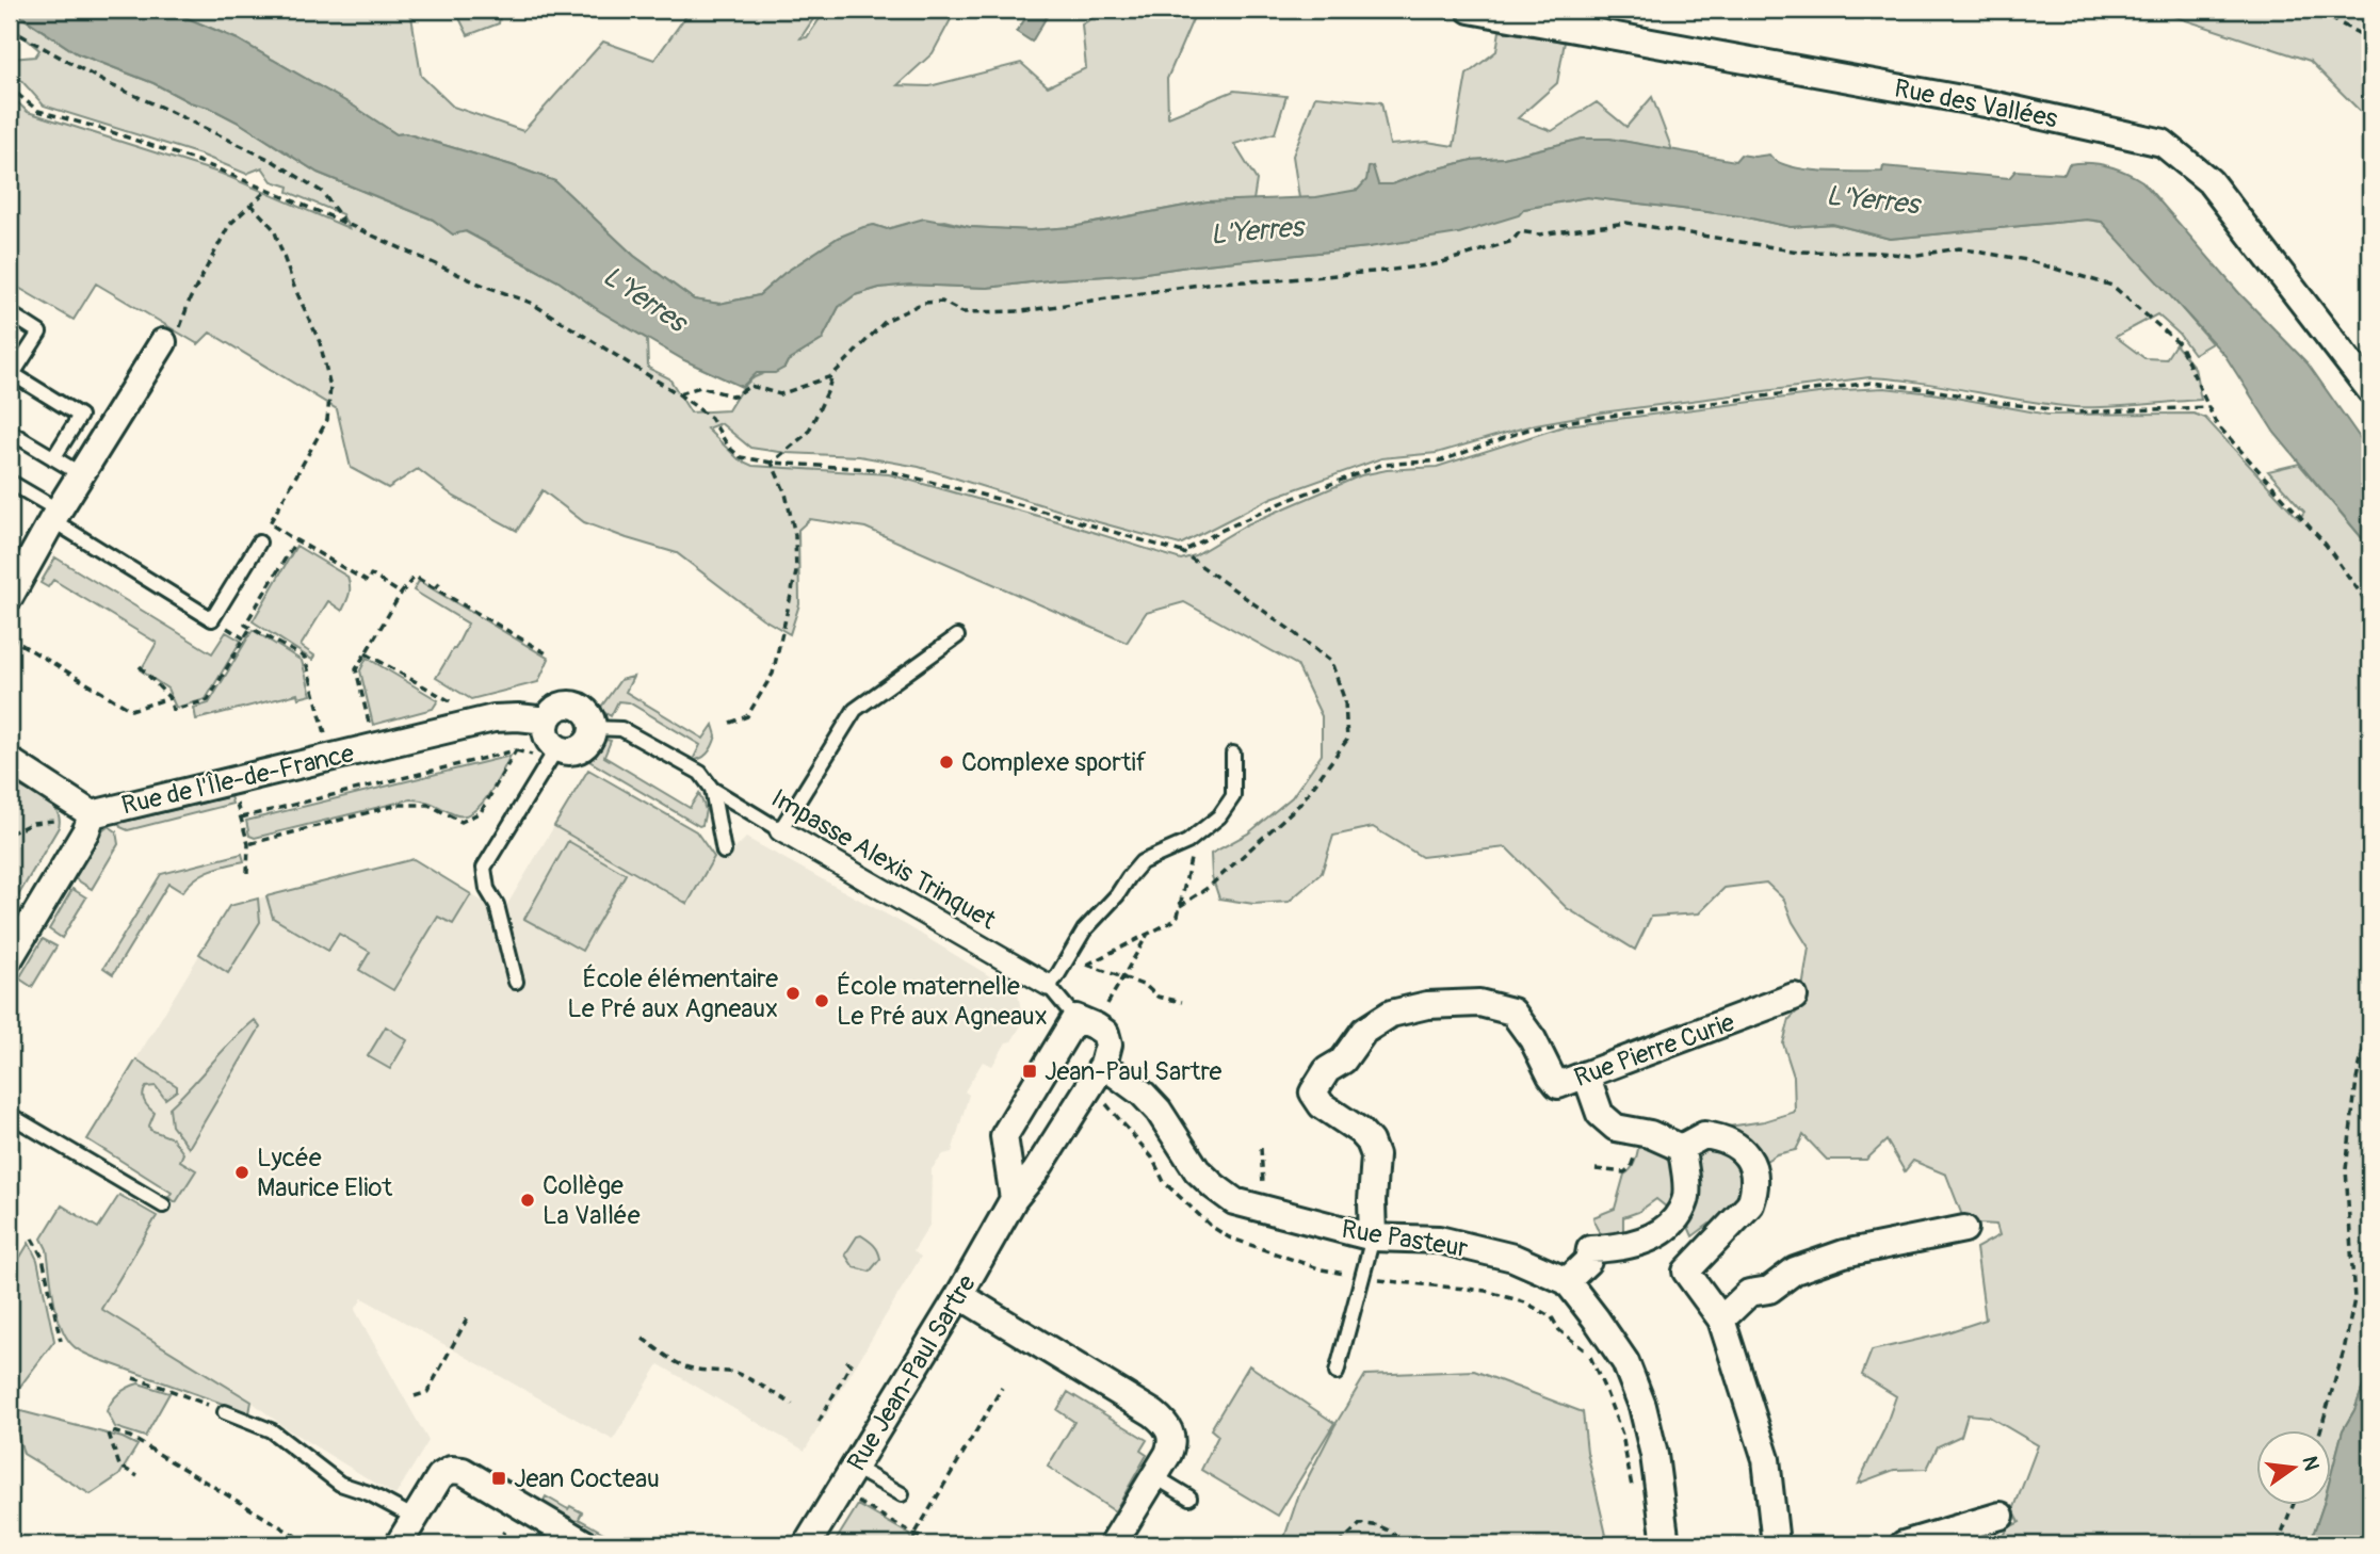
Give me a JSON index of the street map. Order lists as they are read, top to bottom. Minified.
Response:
{"streets":{"street":["Rue des Vallées","Rue de l'Île-de-France","Impasse Alexis Trinquet","Rue Pierre Curie","Rue Pasteur","Rue Jean-Paul Sartre"]},"crossings":[["Rue de l'Île-de-France","Impasse Alexis Trinquet"],["Rue Pierre Curie","Rue Pasteur"],["Rue Pasteur","Rue Jean-Paul Sartre"]],"water":["L'Yerres"],"places":{"other":["Complexe sportif","École élémentaire Le Pré aux Agneaux","École maternelle Le Pré aux Agneaux","Lycée Maurice Eliot","Collège La Vallée"],"transit":["Jean-Paul Sartre","Jean Cocteau"]},"north":"right"}
